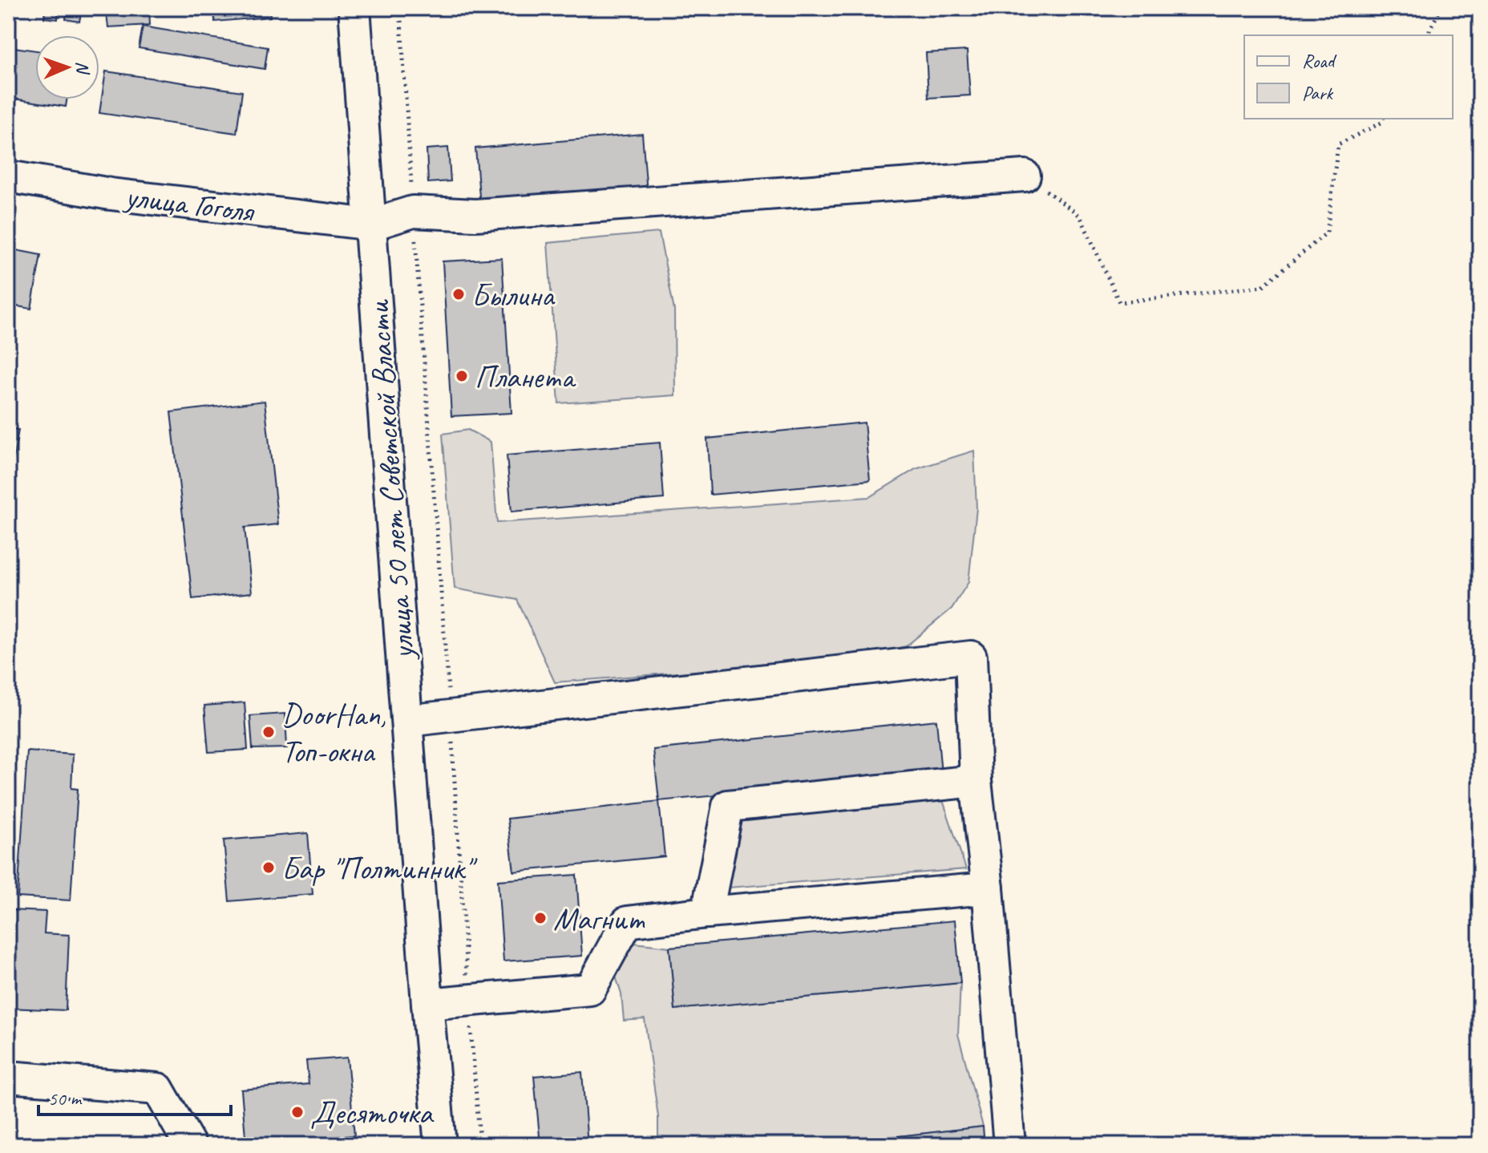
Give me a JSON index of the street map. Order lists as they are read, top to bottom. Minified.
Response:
{"streets":{"street":["улица Гоголя","улица 50 лет Советской Власти"]},"crossings":[["улица Гоголя","улица 50 лет Советской Власти"]],"places":["Былина","Планета","DoorHan, Топ-окна","Бар \"Полтинник\"","Магнит","Десяточка"],"legend":["Road","Park"],"scale_bar":"50 m","north":"right"}
